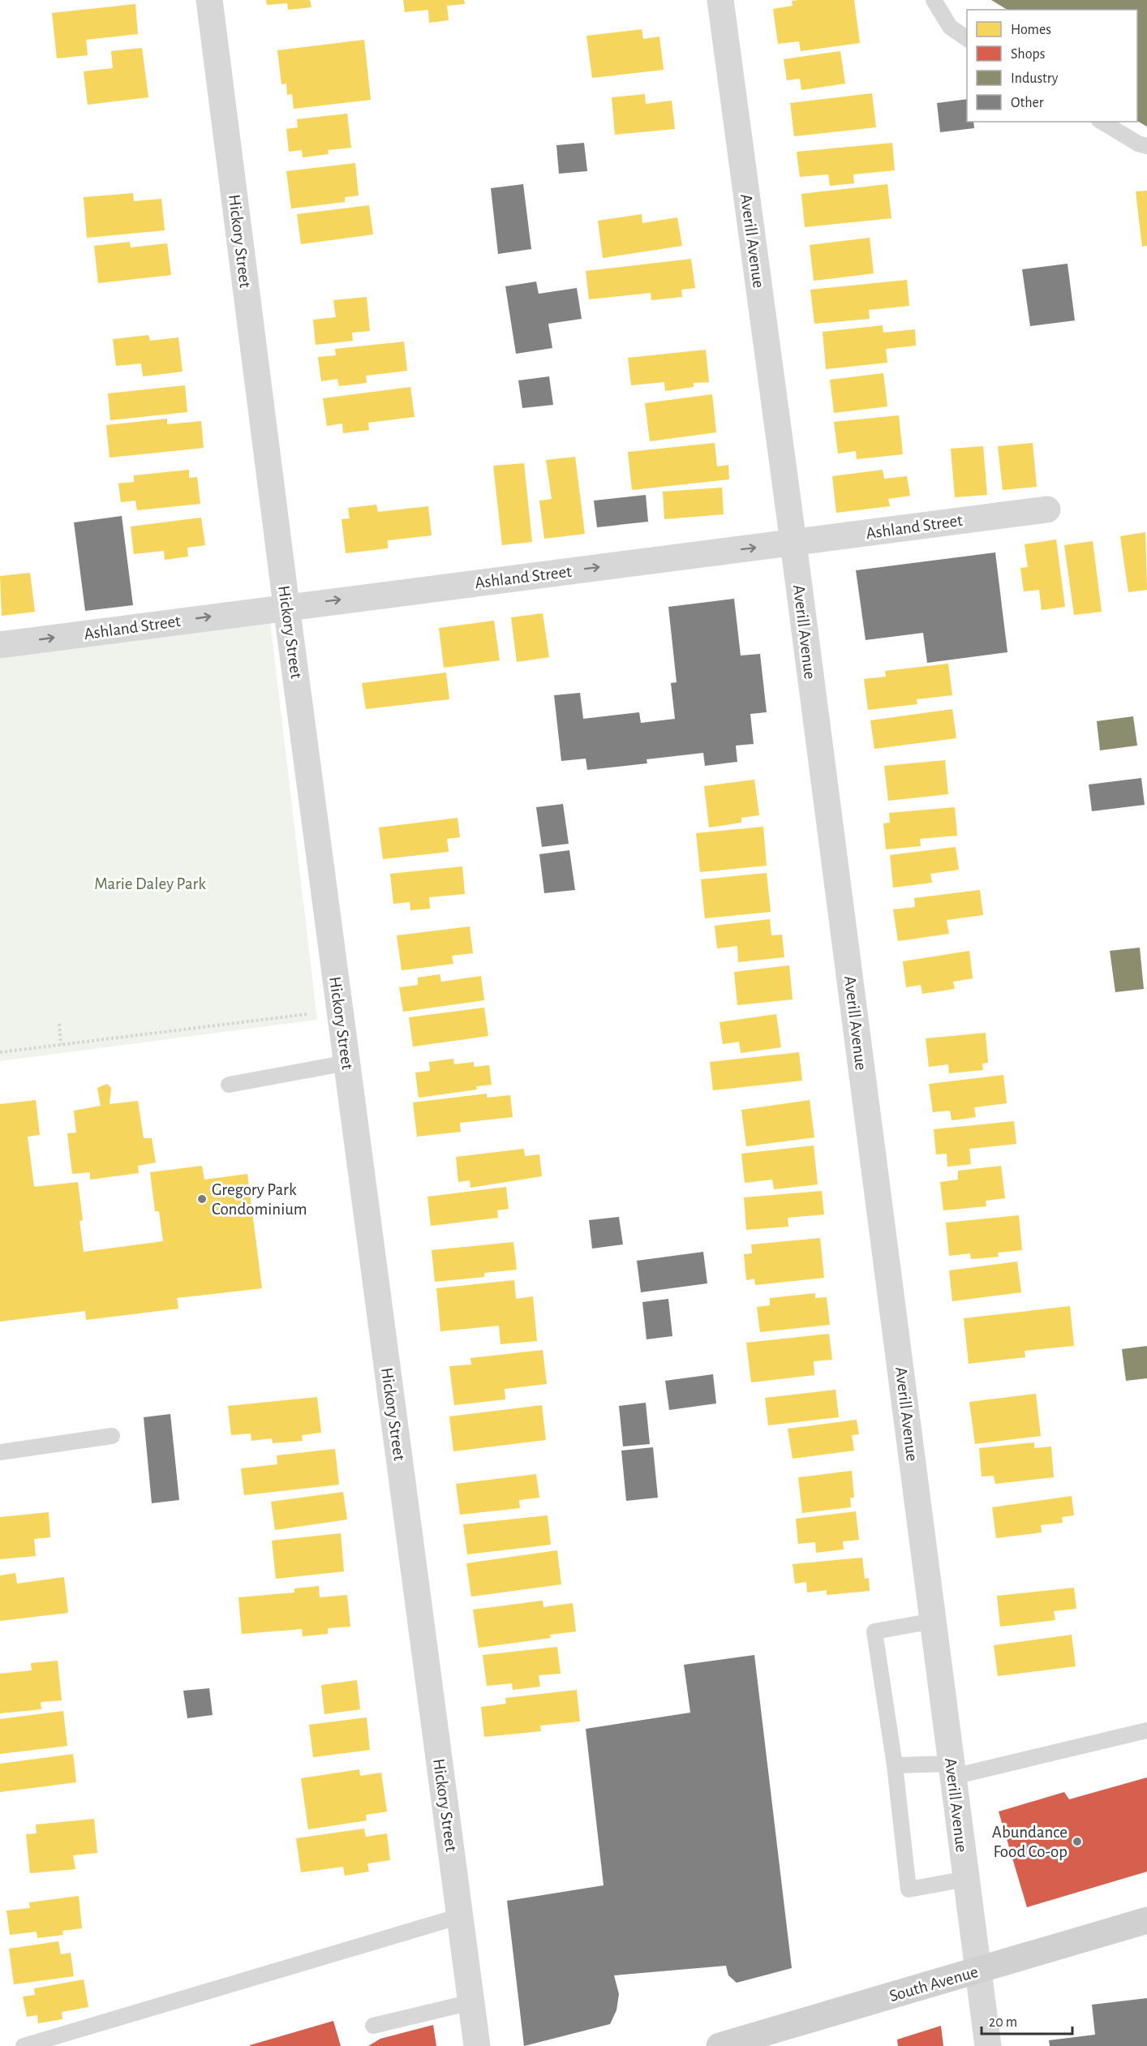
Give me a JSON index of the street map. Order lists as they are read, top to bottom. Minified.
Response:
{"streets":{"main road":["South Avenue"],"street":["Hickory Street","Averill Avenue","Ashland Street"]},"crossings":[["Hickory Street","Ashland Street"],["Averill Avenue","Ashland Street"],["Averill Avenue","South Avenue"]],"one_way":["Ashland Street"],"parks":["Marie Daley Park"],"places":["Gregory Park Condominium","Abundance Food Co-op"],"legend":["Homes","Shops","Industry","Other"],"scale_bar":"20 m"}
